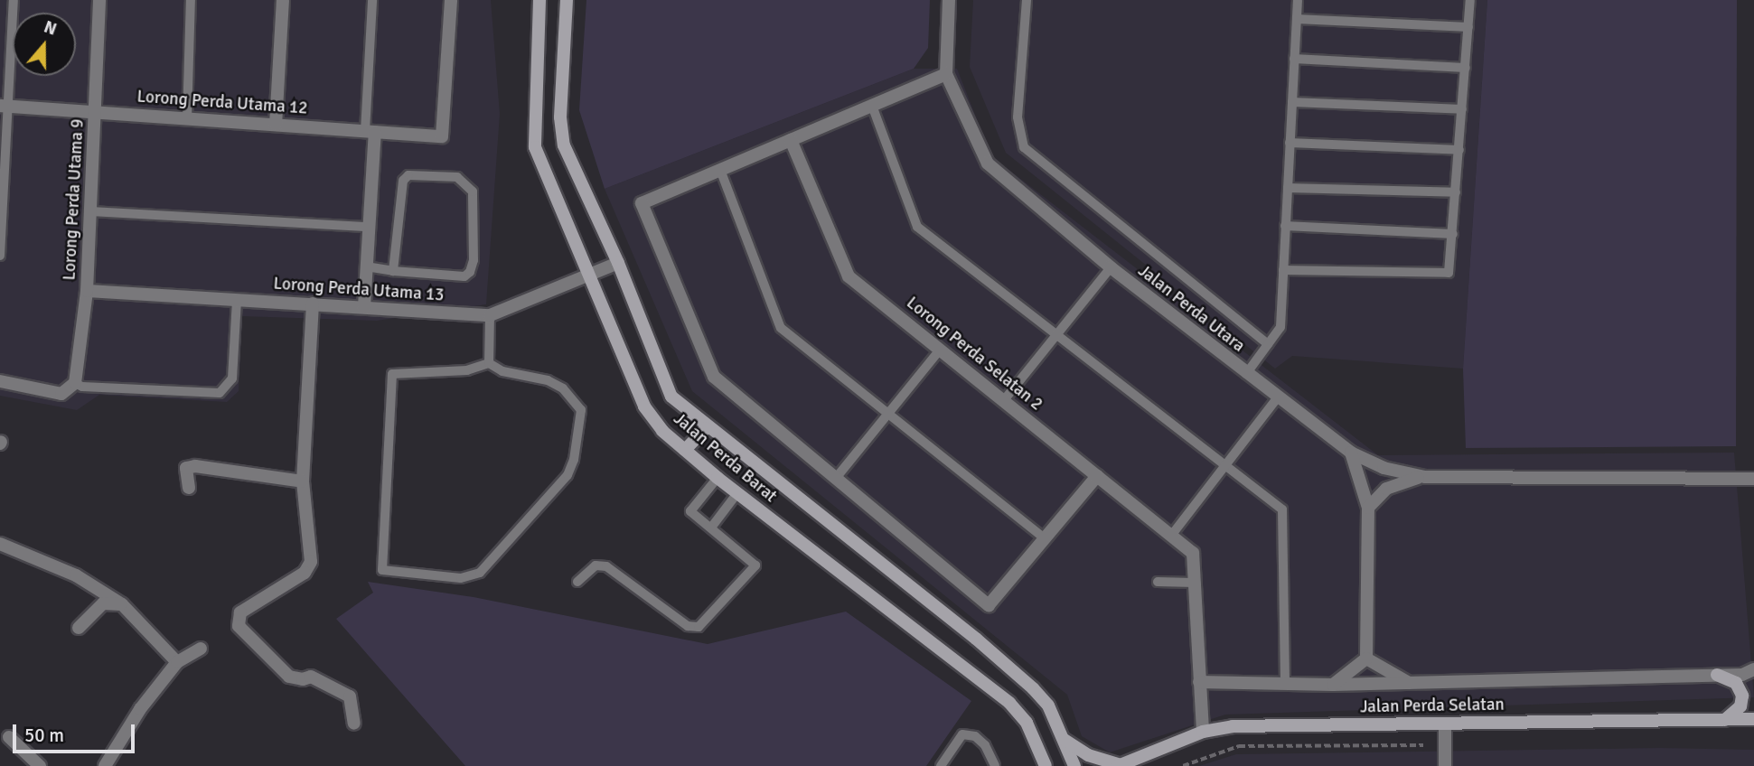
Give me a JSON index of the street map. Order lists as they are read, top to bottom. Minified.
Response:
{"streets":{"street":["Lorong Perda Utama 12","Lorong Perda Utama 9","Lorong Perda Utama 13","Jalan Perda Utara","Lorong Perda Selatan 2","Jalan Perda Barat","Jalan Perda Selatan"]},"crossings":[["Lorong Perda Utama 12","Lorong Perda Utama 9"],["Lorong Perda Utama 9","Lorong Perda Utama 13"],["Lorong Perda Utama 13","Jalan Perda Barat"]],"scale_bar":"50 m","north":"top"}
